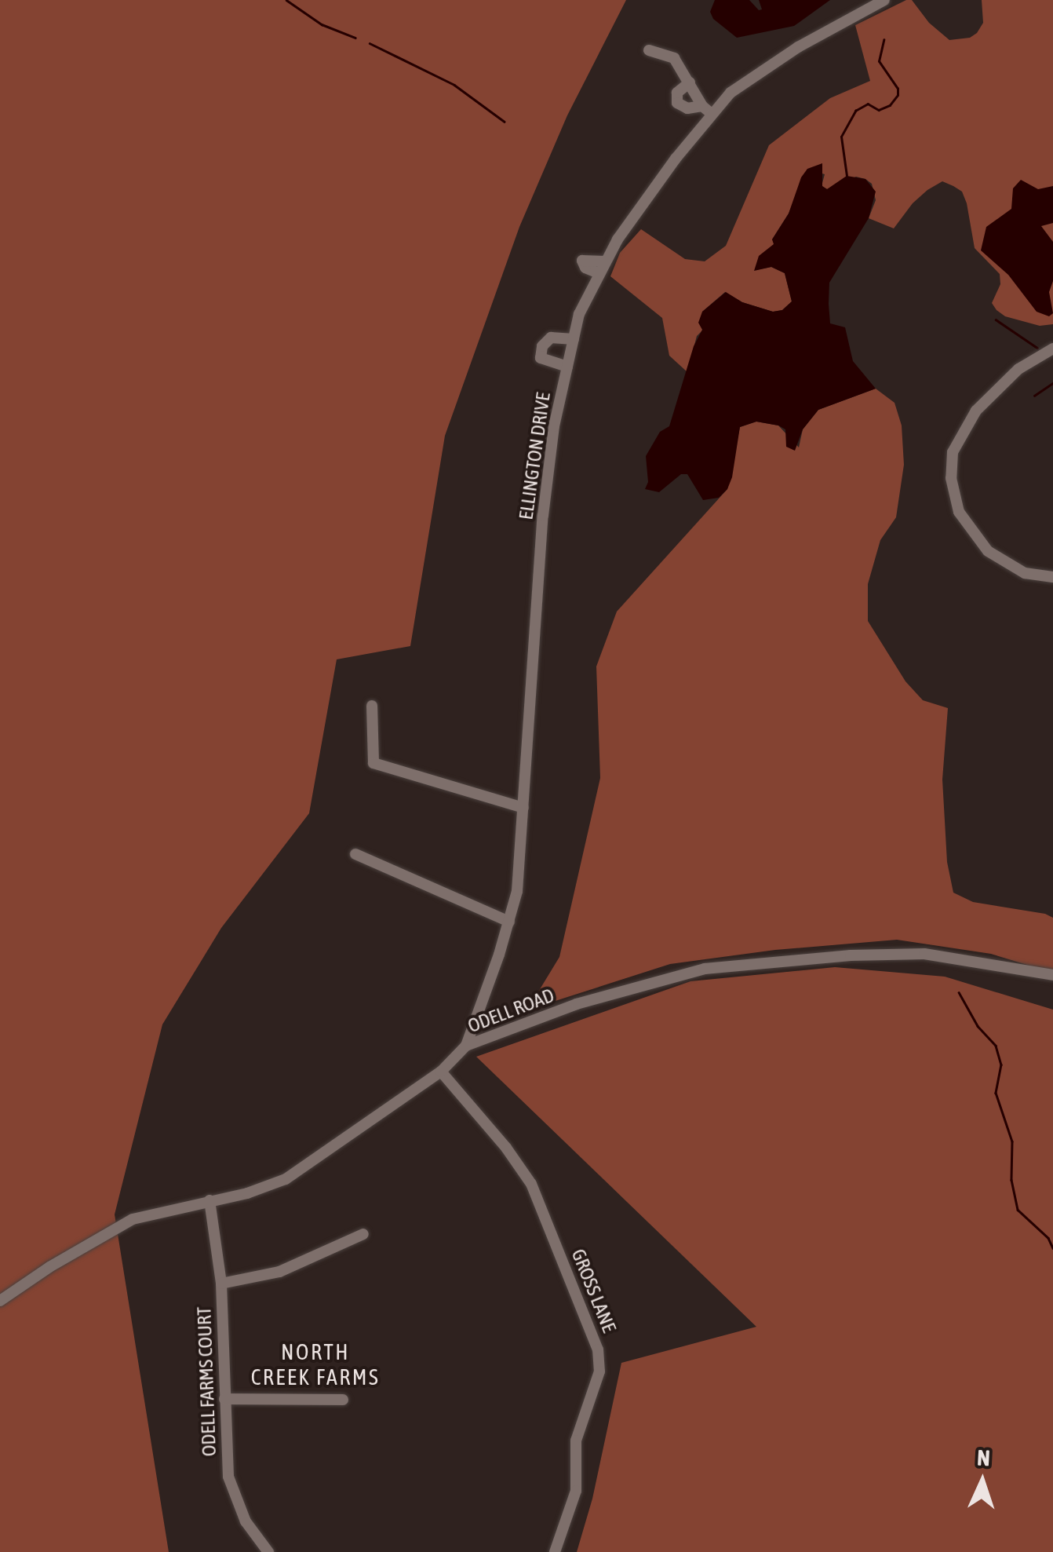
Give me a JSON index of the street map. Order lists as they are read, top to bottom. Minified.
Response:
{"streets":{"street":["ELLINGTON DRIVE","ODELL ROAD","GROSS LANE","ODELL FARMS COURT"]},"crossings":[["ELLINGTON DRIVE","ODELL ROAD"],["ODELL ROAD","GROSS LANE"],["ODELL ROAD","ODELL FARMS COURT"]],"districts":["NORTH CREEK FARMS"],"north":"top"}
